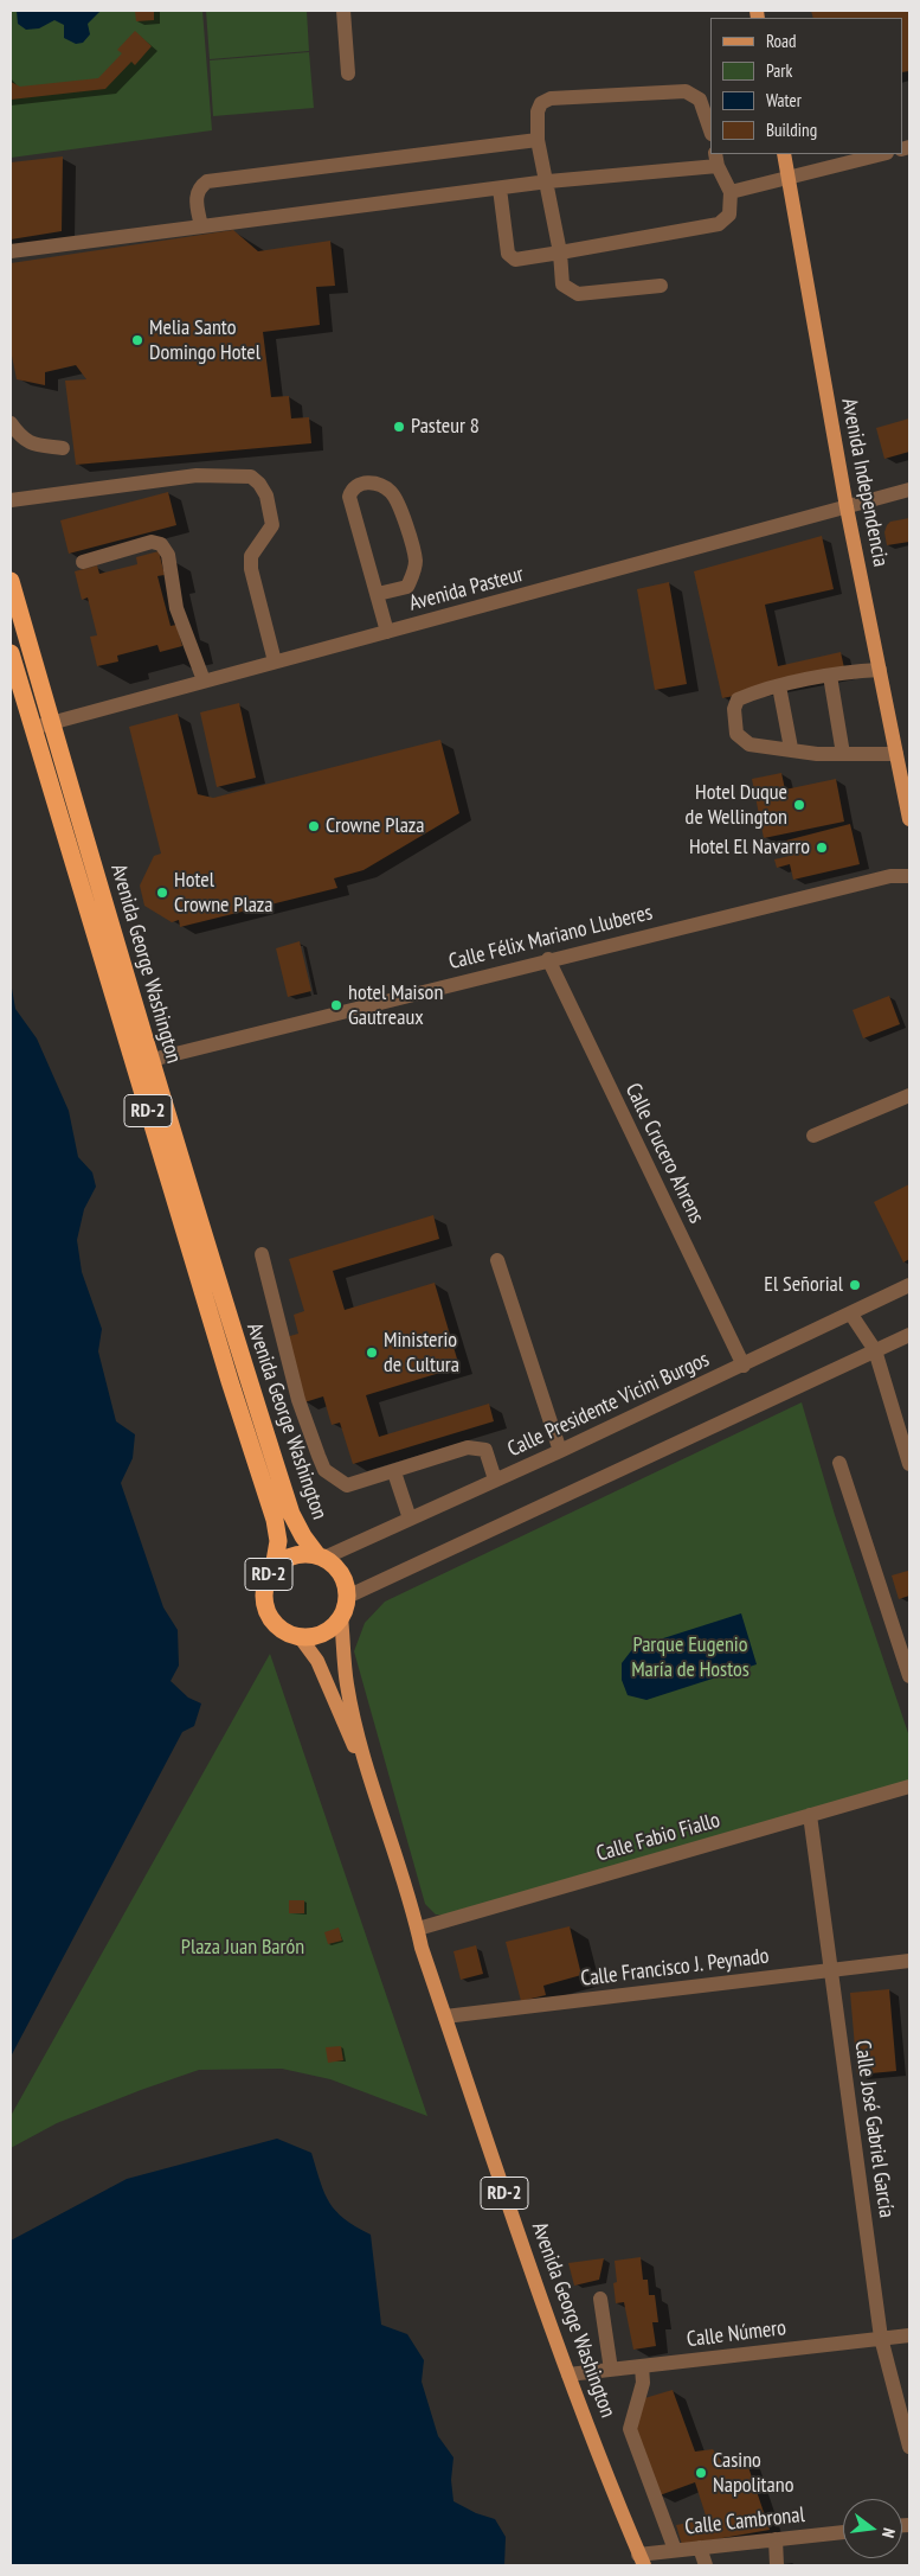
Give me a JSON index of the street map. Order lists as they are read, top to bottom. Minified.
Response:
{"streets":{"highway":["Avenida George Washington","RD-2"],"main road":["Avenida Independencia"],"street":["Avenida Pasteur","Calle Félix Mariano Lluberes","Calle Crucero Ahrens","Calle Presidente Vicini Burgos","Calle Fabio Fiallo","Calle Francisco J. Peynado","Calle José Gabriel García","Calle Número","Calle Cambronal"]},"crossings":[["Avenida Independencia","Avenida Pasteur"],["Avenida Pasteur","Avenida George Washington"],["Calle Félix Mariano Lluberes","Avenida George Washington"],["Calle Félix Mariano Lluberes","Calle Crucero Ahrens"],["Avenida George Washington","RD-2"],["Avenida George Washington","Calle Presidente Vicini Burgos"],["Avenida George Washington","Calle Fabio Fiallo"],["Avenida George Washington","Calle Francisco J. Peynado"],["Avenida George Washington","Calle Número"],["Avenida George Washington","Calle Cambronal"],["RD-2","Calle Presidente Vicini Burgos"],["Calle Crucero Ahrens","Calle Presidente Vicini Burgos"],["Calle Fabio Fiallo","Calle José Gabriel García"],["Calle Francisco J. Peynado","Calle José Gabriel García"],["Calle José Gabriel García","Calle Número"]],"parks":["Parque Eugenio María de Hostos","Plaza Juan Barón"],"places":["Melia Santo Domingo Hotel","Pasteur 8","Hotel Duque de Wellington","Crowne Plaza","Hotel El Navarro","Hotel Crowne Plaza","hotel Maison Gautreaux","El Señorial","Ministerio de Cultura","Casino Napolitano"],"legend":["Road","Park","Water","Building"],"north":"right"}
